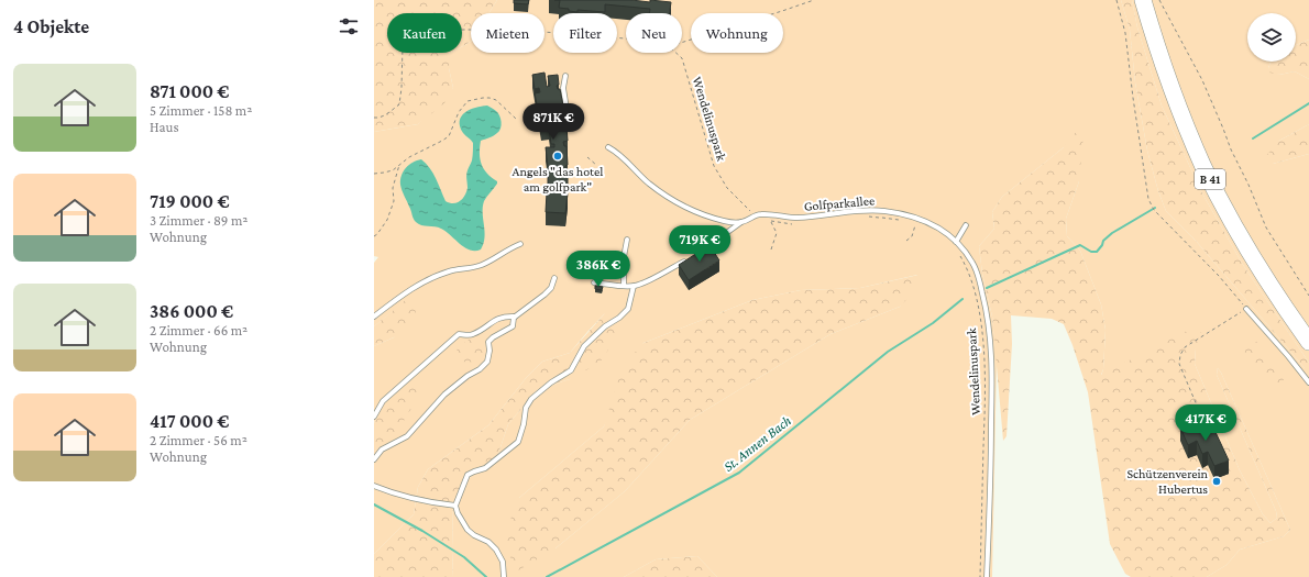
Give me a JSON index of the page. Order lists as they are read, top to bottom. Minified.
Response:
{"streets":{"highway":["B 41"],"lane":["Golfparkallee"],"path":["Wendelinuspark"]},"crossings":[["Wendelinuspark","Golfparkallee"]],"water":["St. Annen Bach"],"places":["Angels \"das hotel am golfpark\"","Schützenverein Hubertus"],"page":{"heading":"4 Objekte","chip":["Kaufen","Mieten","Filter","Neu","Wohnung"],"list":[{"name":"871 000 €","note":"5 Zimmer · 158 m² · Haus"},{"name":"719 000 €","note":"3 Zimmer · 89 m² · Wohnung"},{"name":"386 000 €","note":"2 Zimmer · 66 m² · Wohnung"},{"name":"417 000 €","note":"2 Zimmer · 56 m² · Wohnung"}],"price":["871K €","719K €","386K €","417K €"]}}
